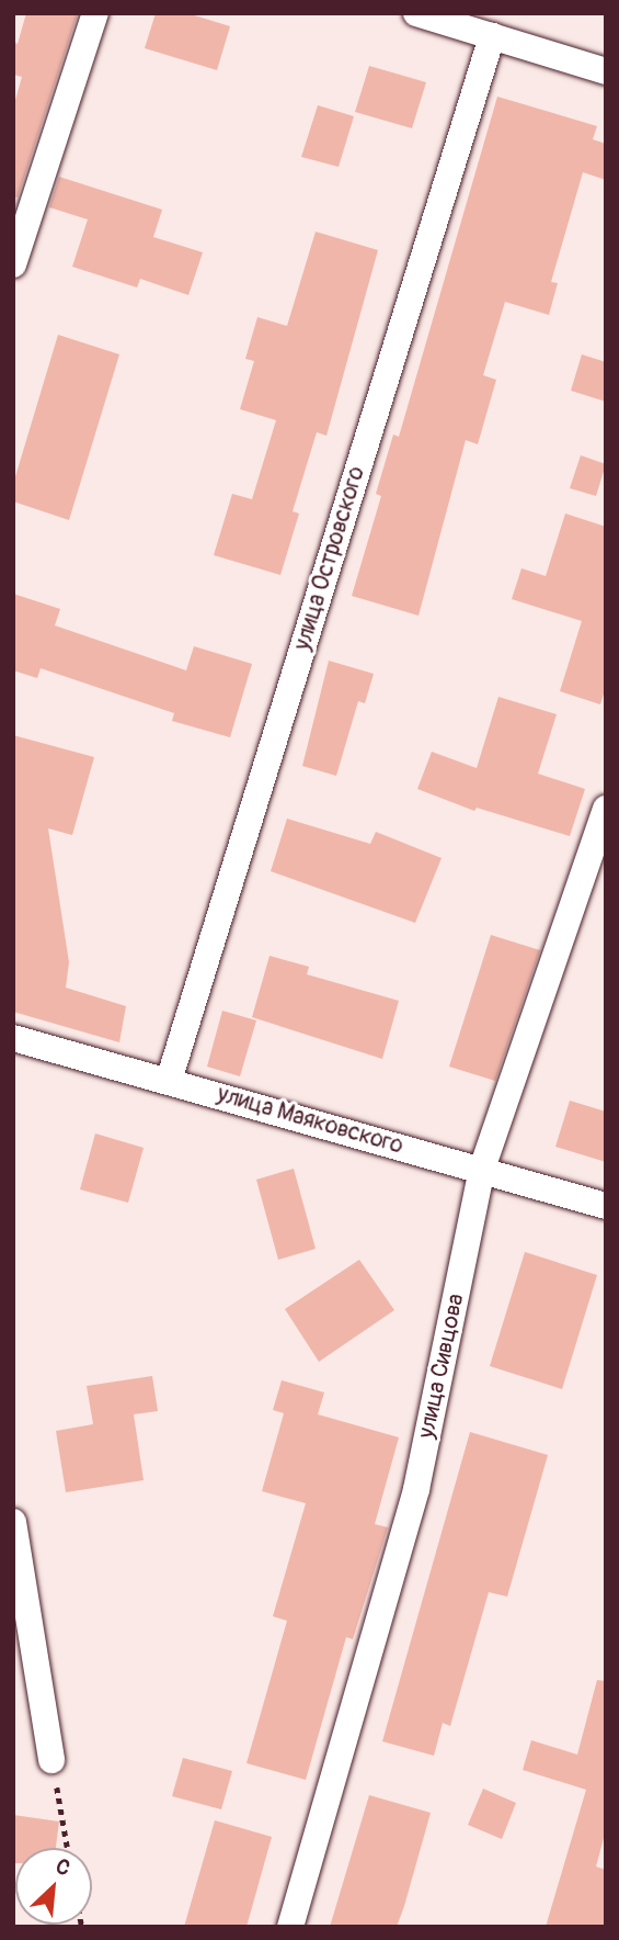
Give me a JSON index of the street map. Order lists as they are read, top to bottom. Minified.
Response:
{"streets":{"street":["улица Островского","улица Маяковского","улица Сивцова"]},"crossings":[["улица Островского","улица Маяковского"],["улица Маяковского","улица Сивцова"]],"north":"top right"}
